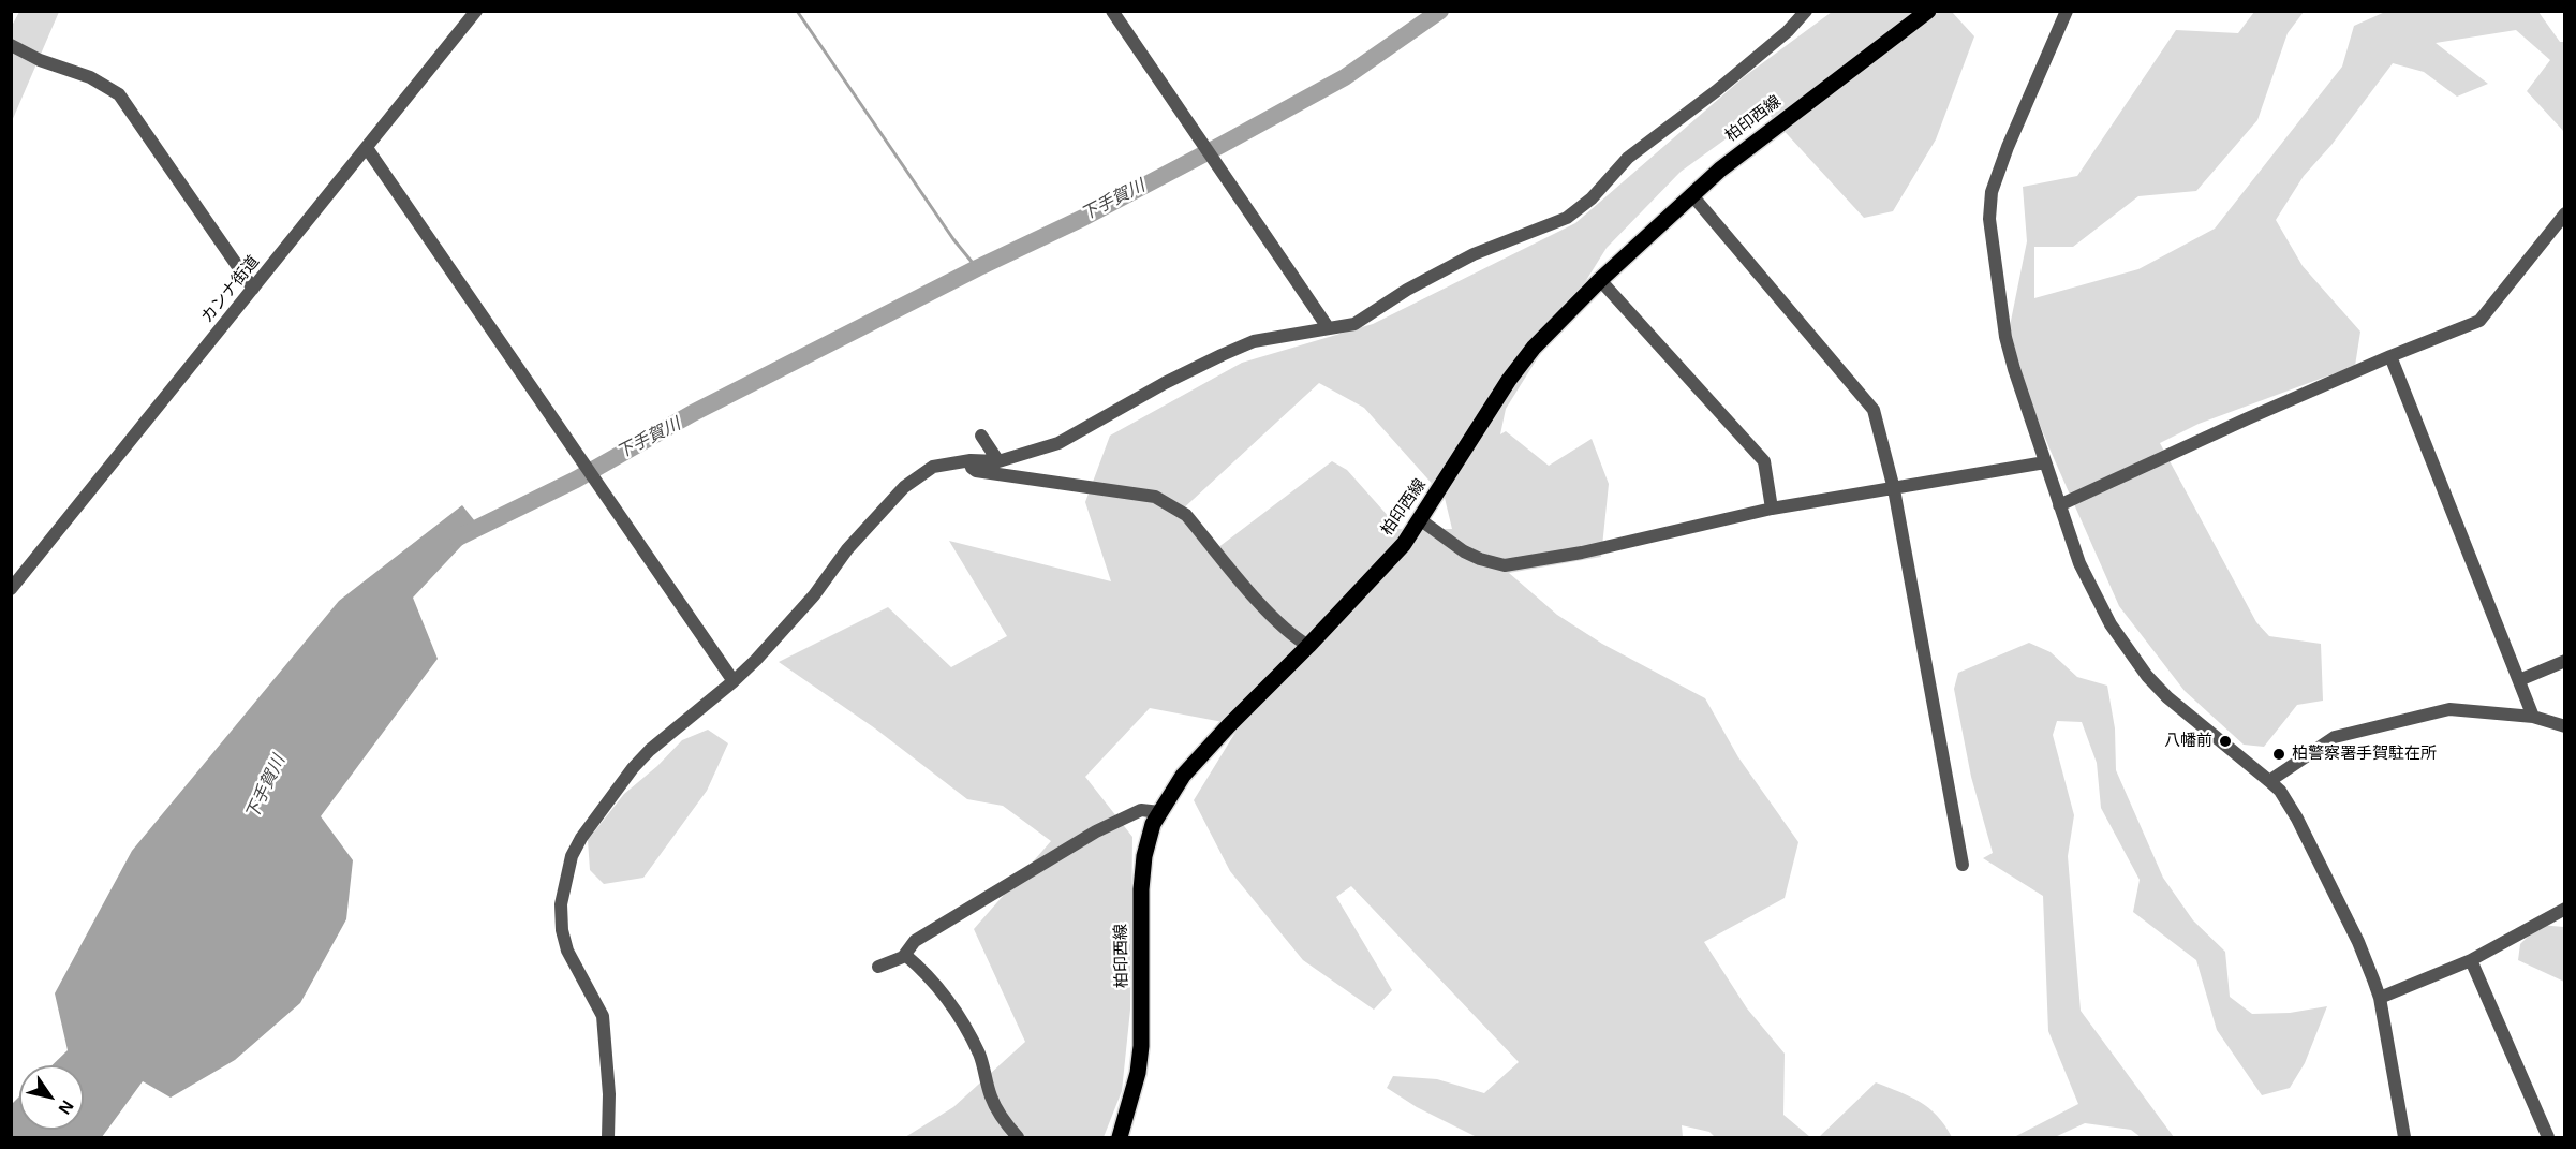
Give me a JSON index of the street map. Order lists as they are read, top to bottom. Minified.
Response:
{"streets":{"main road":["柏印西線"],"street":["カンナ街道"]},"water":["下手賀川"],"places":["八幡前","柏警察署手賀駐在所"],"north":"bottom right"}
